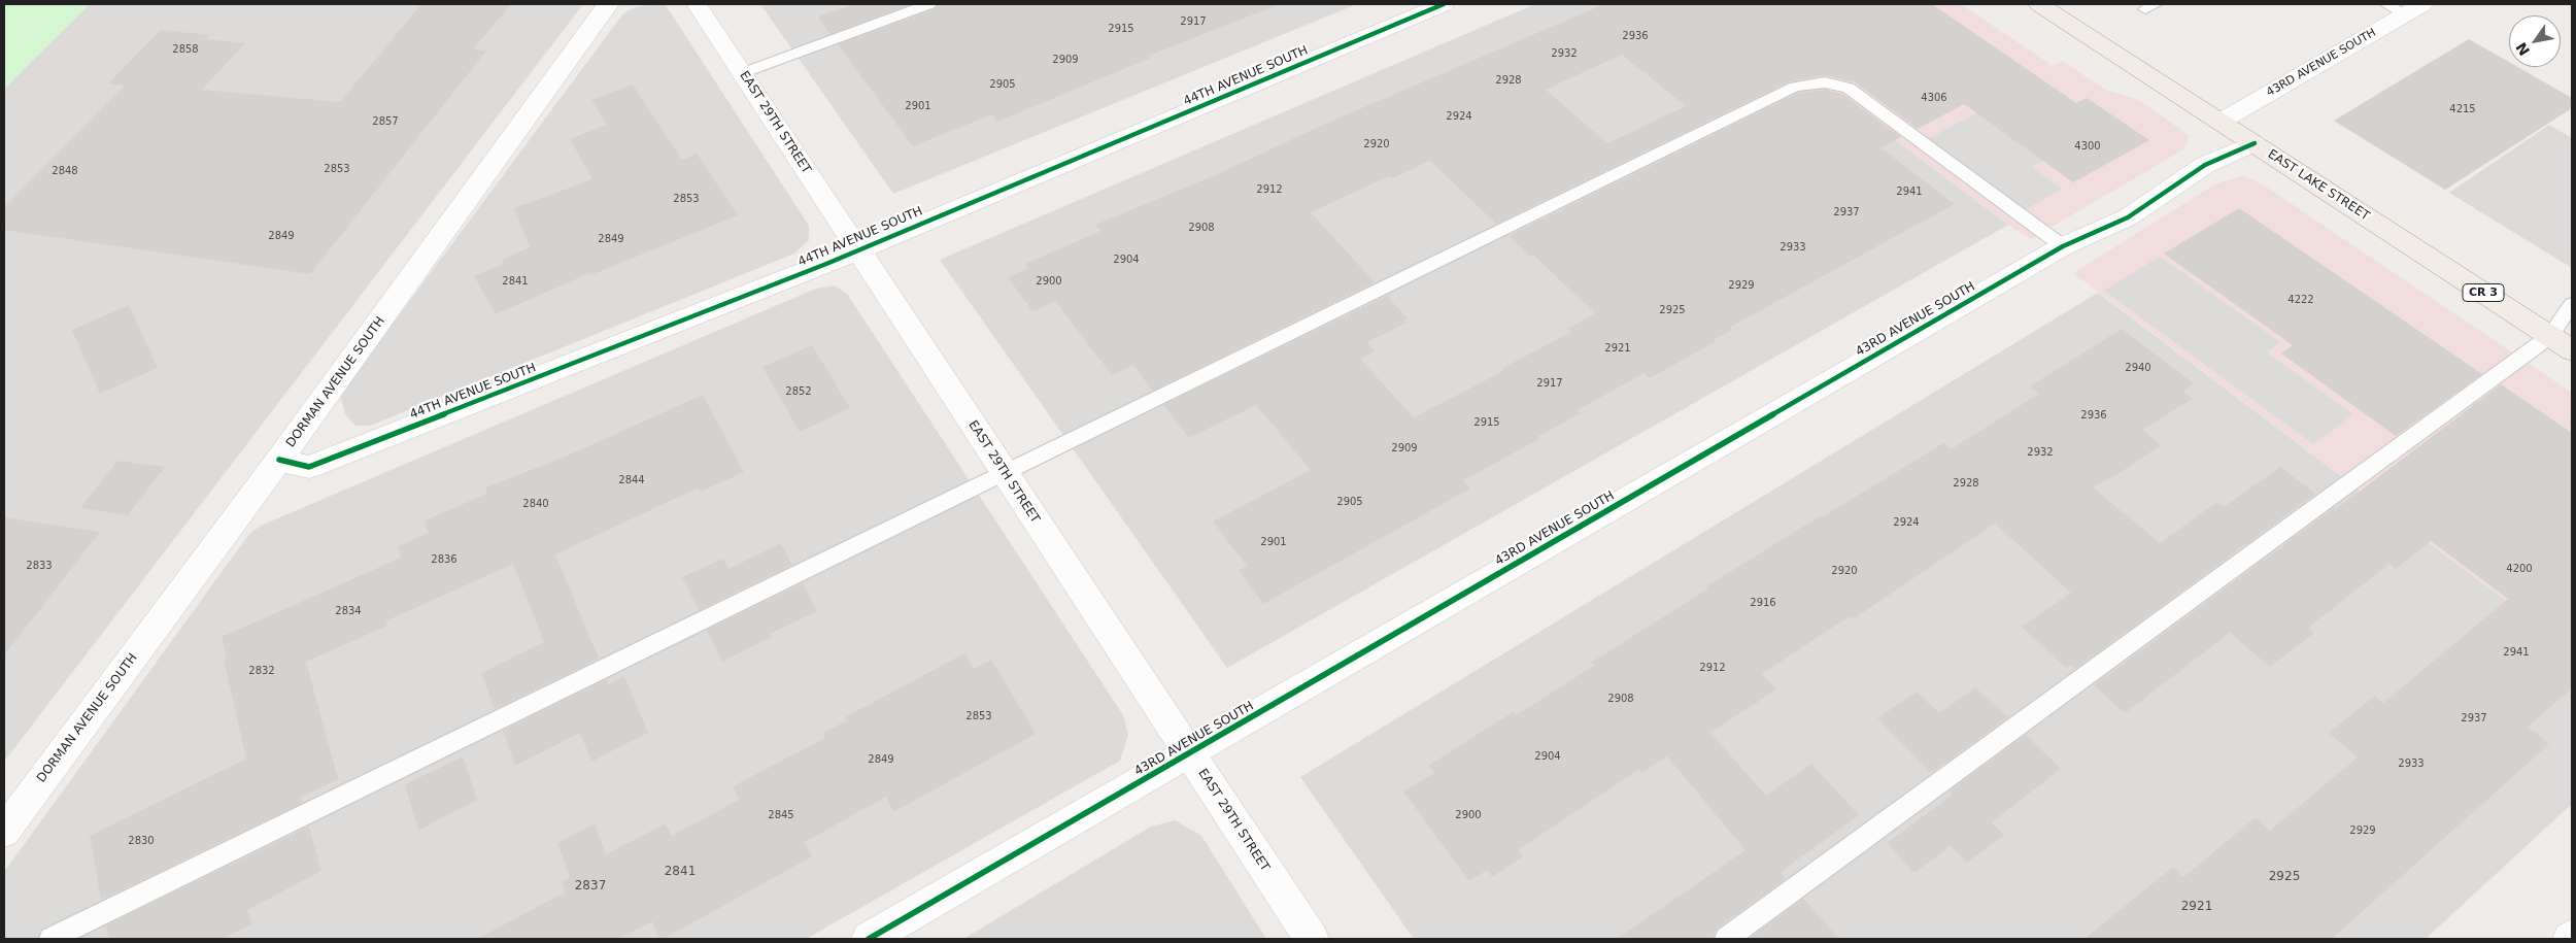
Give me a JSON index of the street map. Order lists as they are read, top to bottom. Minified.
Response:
{"streets":{"main road":["EAST LAKE STREET","CR 3"],"street":["43RD AVENUE SOUTH","44TH AVENUE SOUTH","EAST 29TH STREET","DORMAN AVENUE SOUTH"]},"crossings":[["43RD AVENUE SOUTH","EAST 29TH STREET"],["43RD AVENUE SOUTH","EAST LAKE STREET"],["44TH AVENUE SOUTH","EAST 29TH STREET"],["44TH AVENUE SOUTH","DORMAN AVENUE SOUTH"]],"house_numbers":["2917","2915","2936","2858","2932","2909","2928","2905","4306","2901","4215","2924","2857","2920","4300","2853","2848","2912","2941","2853","2937","2908","2849","2849","2933","2904","2841","2900","2929","4222","2925","2921","2940","2917","2852","2936","2915","2909","2932","2844","2928","2905","2840","2924","2901","2836","2833","4200","2920","2916","2834","2941","2912","2832","2908","2853","2937","2904","2849","2933","2845","2900","2929","2830","2841","2925","2837","2921"],"north":"bottom left"}
